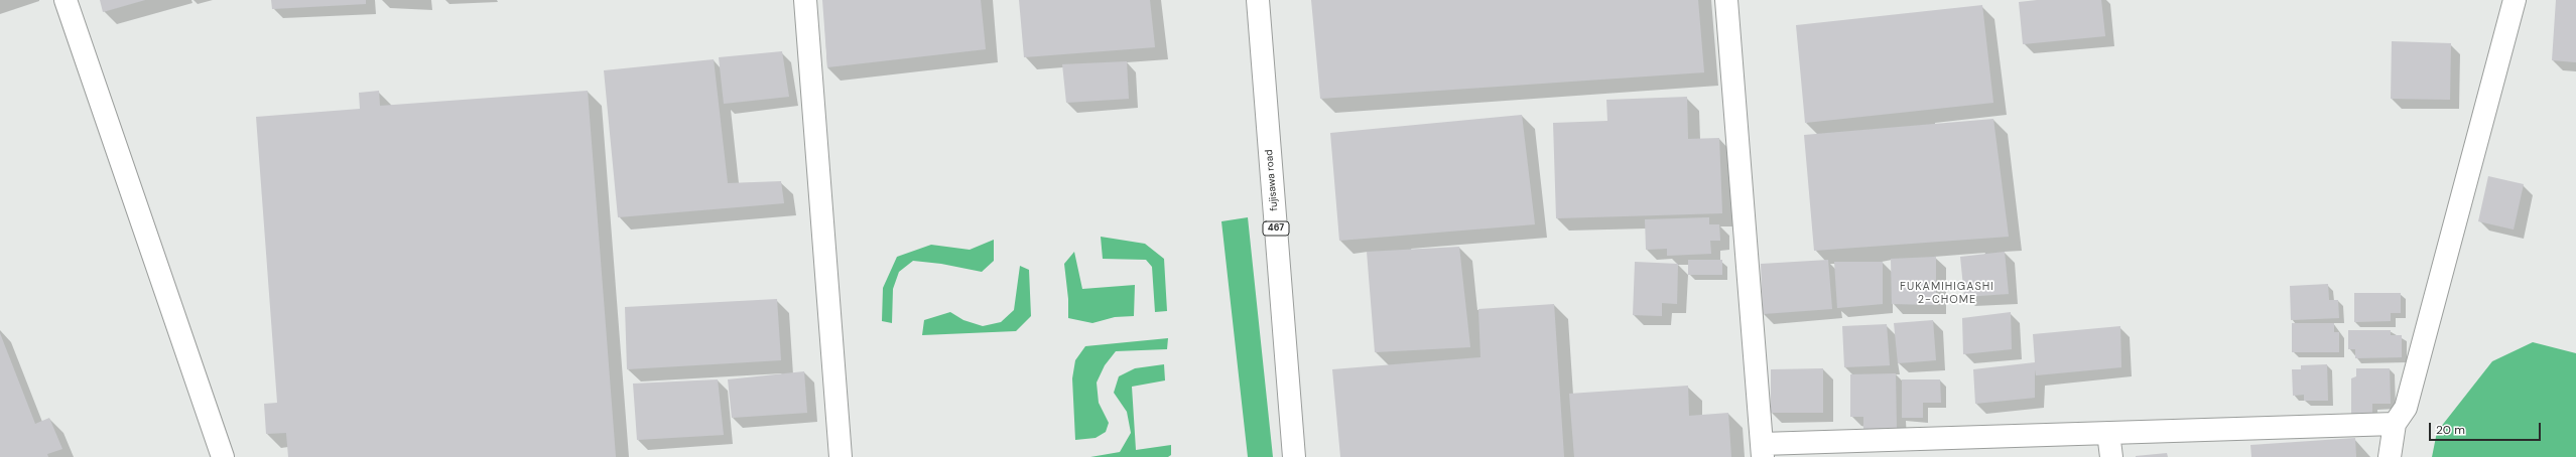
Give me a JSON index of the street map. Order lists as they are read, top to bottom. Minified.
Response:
{"streets":{"main road":["fujisawa road","467"]},"districts":["FUKAMIHIGASHI 2-CHOME"],"scale_bar":"20 m"}
